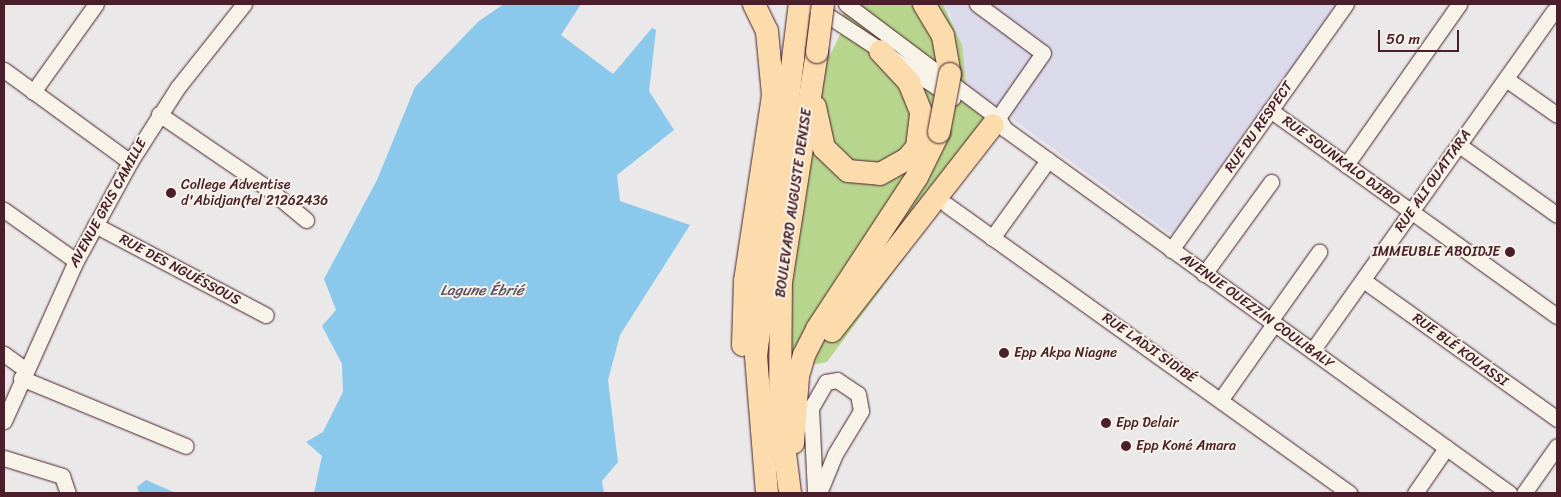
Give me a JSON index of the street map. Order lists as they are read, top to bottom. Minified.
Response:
{"streets":{"highway":["BOULEVARD AUGUSTE DENISE"],"street":["RUE DU RESPECT","RUE SOUNKALO DJIBO","RUE ALI OUATTARA","AVENUE GRIS CAMILLE","RUE DES NGUÉSSOUS","AVENUE OUEZZIN COULIBALY","RUE LADJI SIDIBÉ","RUE BLÉ KOUASSI"]},"crossings":[["RUE DU RESPECT","RUE SOUNKALO DJIBO"],["RUE DU RESPECT","AVENUE OUEZZIN COULIBALY"],["RUE SOUNKALO DJIBO","RUE ALI OUATTARA"],["RUE ALI OUATTARA","AVENUE OUEZZIN COULIBALY"],["RUE ALI OUATTARA","RUE BLÉ KOUASSI"],["AVENUE GRIS CAMILLE","RUE DES NGUÉSSOUS"]],"water":["Lagune Ébrié"],"places":["College Adventise d'Abidjan(tel 21262436","IMMEUBLE ABOIDJE","Epp Akpa Niagne","Epp Delair","Epp Koné Amara"],"scale_bar":"50 m"}
